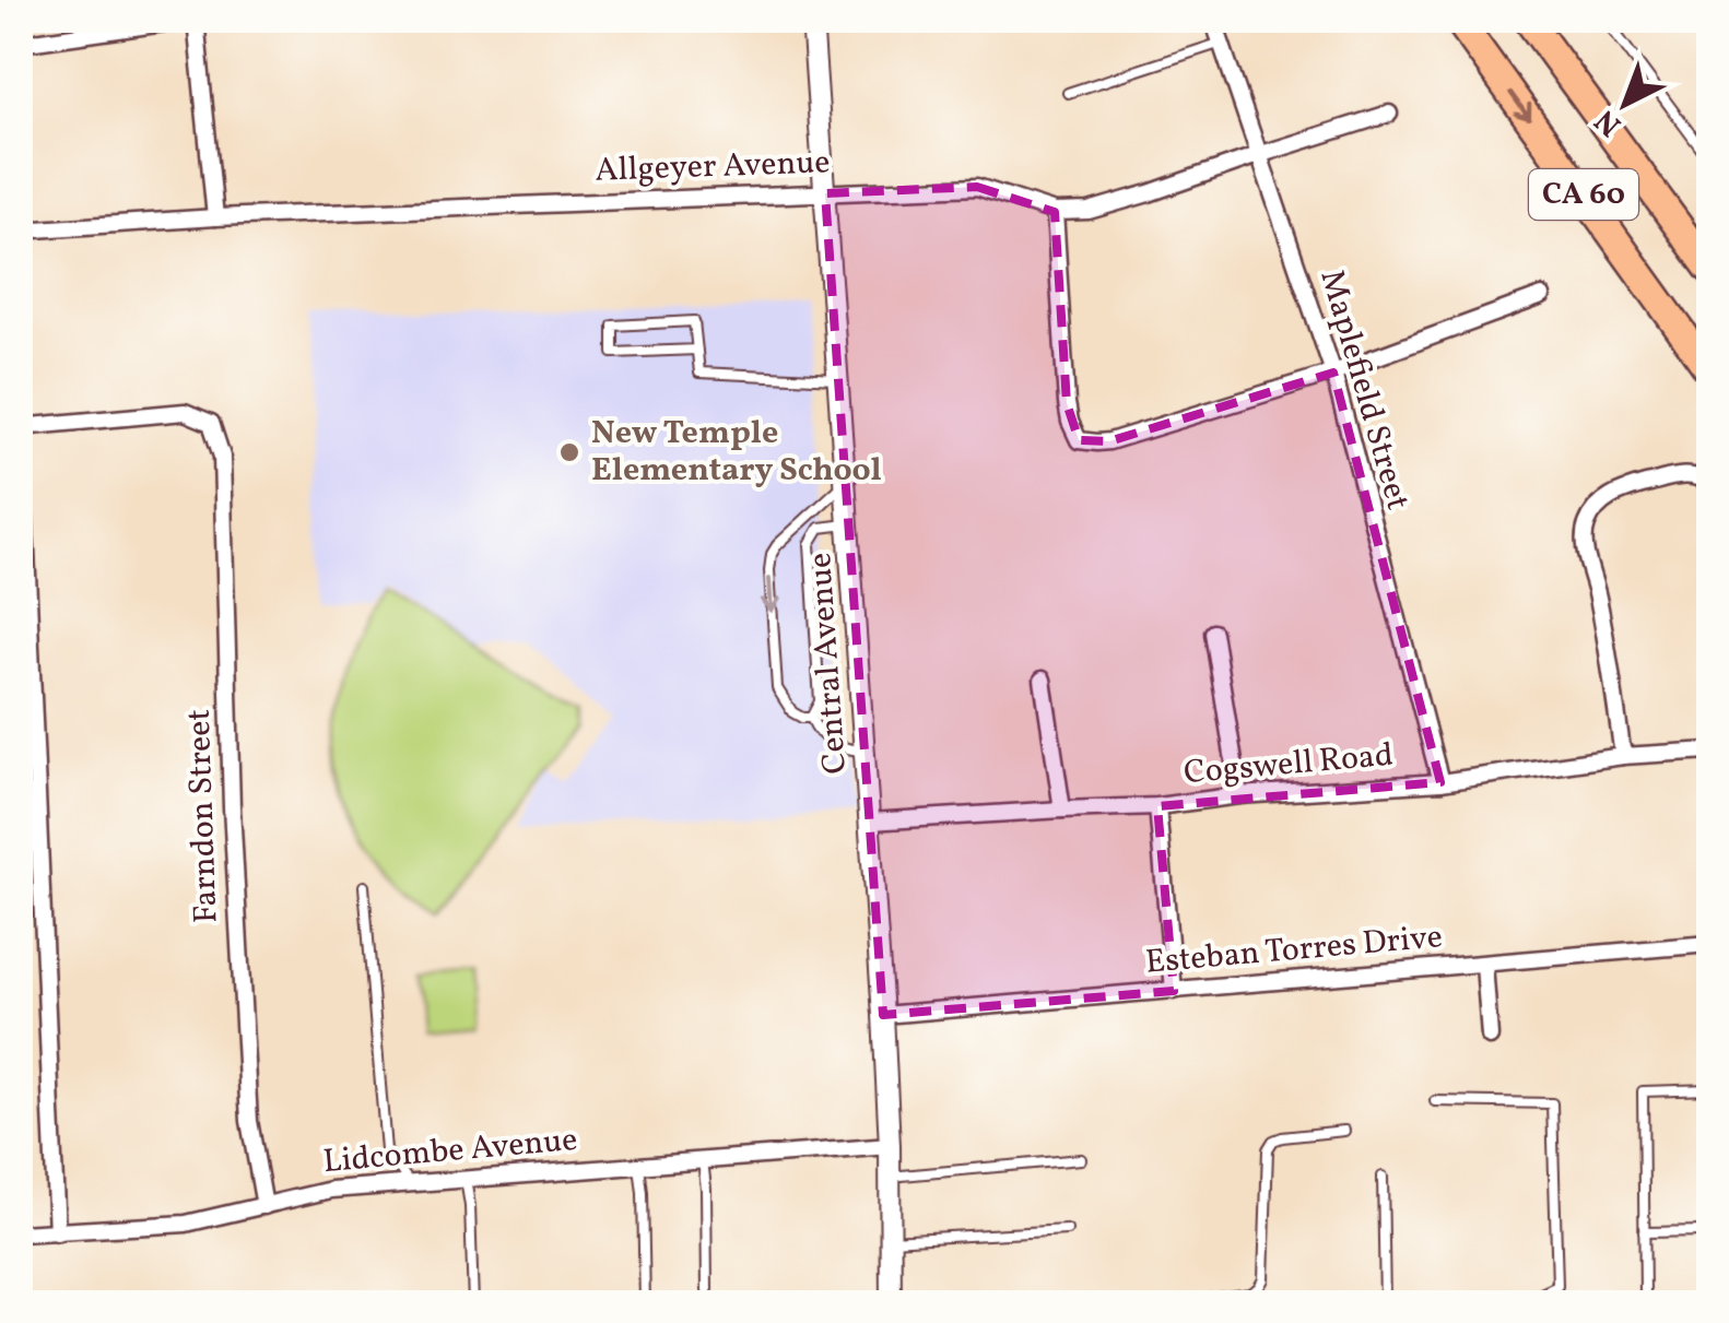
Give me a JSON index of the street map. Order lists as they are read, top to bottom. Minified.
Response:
{"streets":{"highway":["CA 60"],"street":["Allgeyer Avenue","Maplefield Street","Central Avenue","Cogswell Road","Farndon Street","Esteban Torres Drive","Lidcombe Avenue"]},"crossings":[["Allgeyer Avenue","Maplefield Street"],["Allgeyer Avenue","Central Avenue"],["Maplefield Street","Cogswell Road"],["Central Avenue","Cogswell Road"],["Central Avenue","Esteban Torres Drive"],["Central Avenue","Lidcombe Avenue"],["Farndon Street","Lidcombe Avenue"]],"places":["New Temple Elementary School"],"north":"bottom left"}
